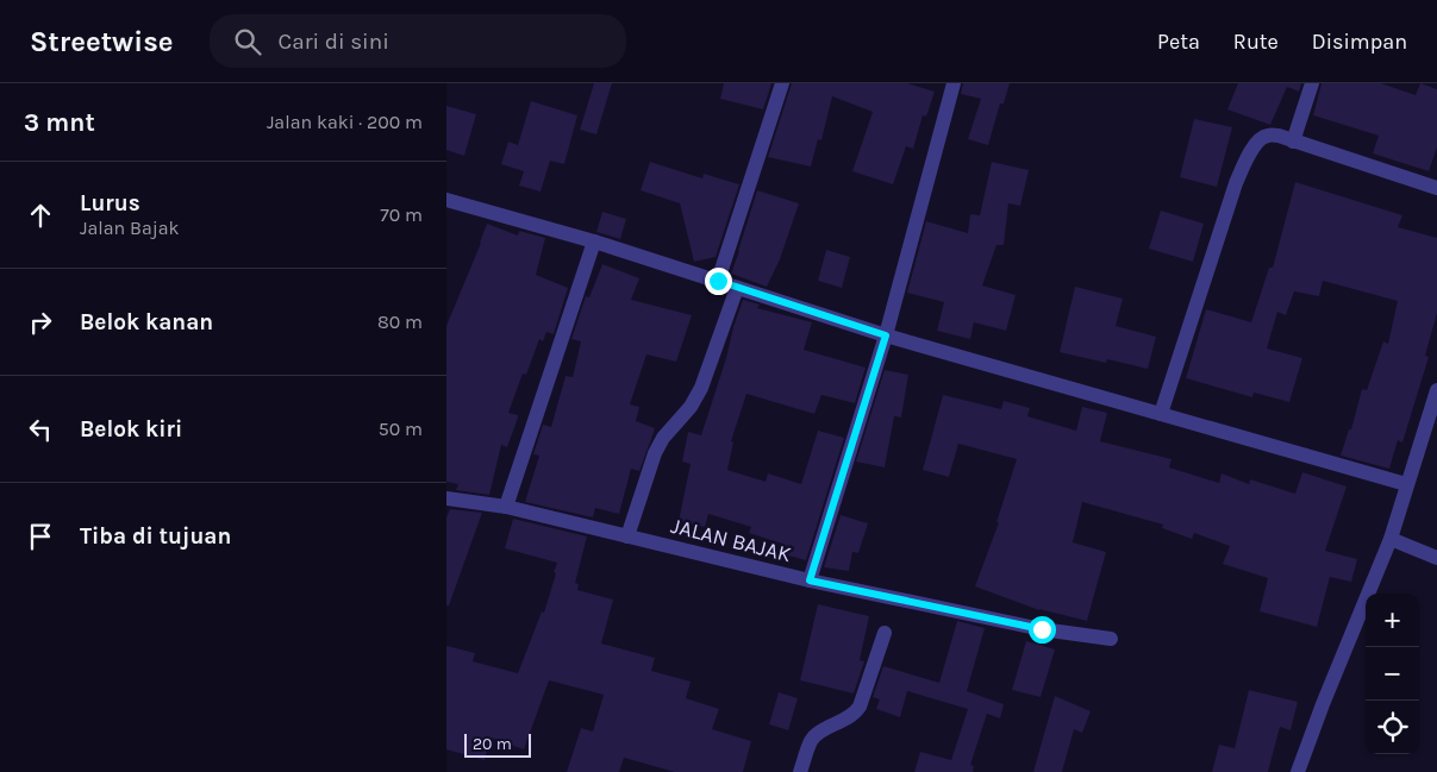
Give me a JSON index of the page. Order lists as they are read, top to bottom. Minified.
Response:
{"streets":{"street":["JALAN BAJAK"]},"scale_bar":"20 m","page":{"header":"Streetwise","search":"Cari di sini","nav":["Peta","Rute","Disimpan"],"heading":["3 mnt","Jalan kaki · 200 m"],"list":[["Lurus","Jalan Bajak","70 m"],["Belok kanan","80 m"],["Belok kiri","50 m"],"Tiba di tujuan"],"map_buttons":["+","−"],"scale":"20 m"}}
